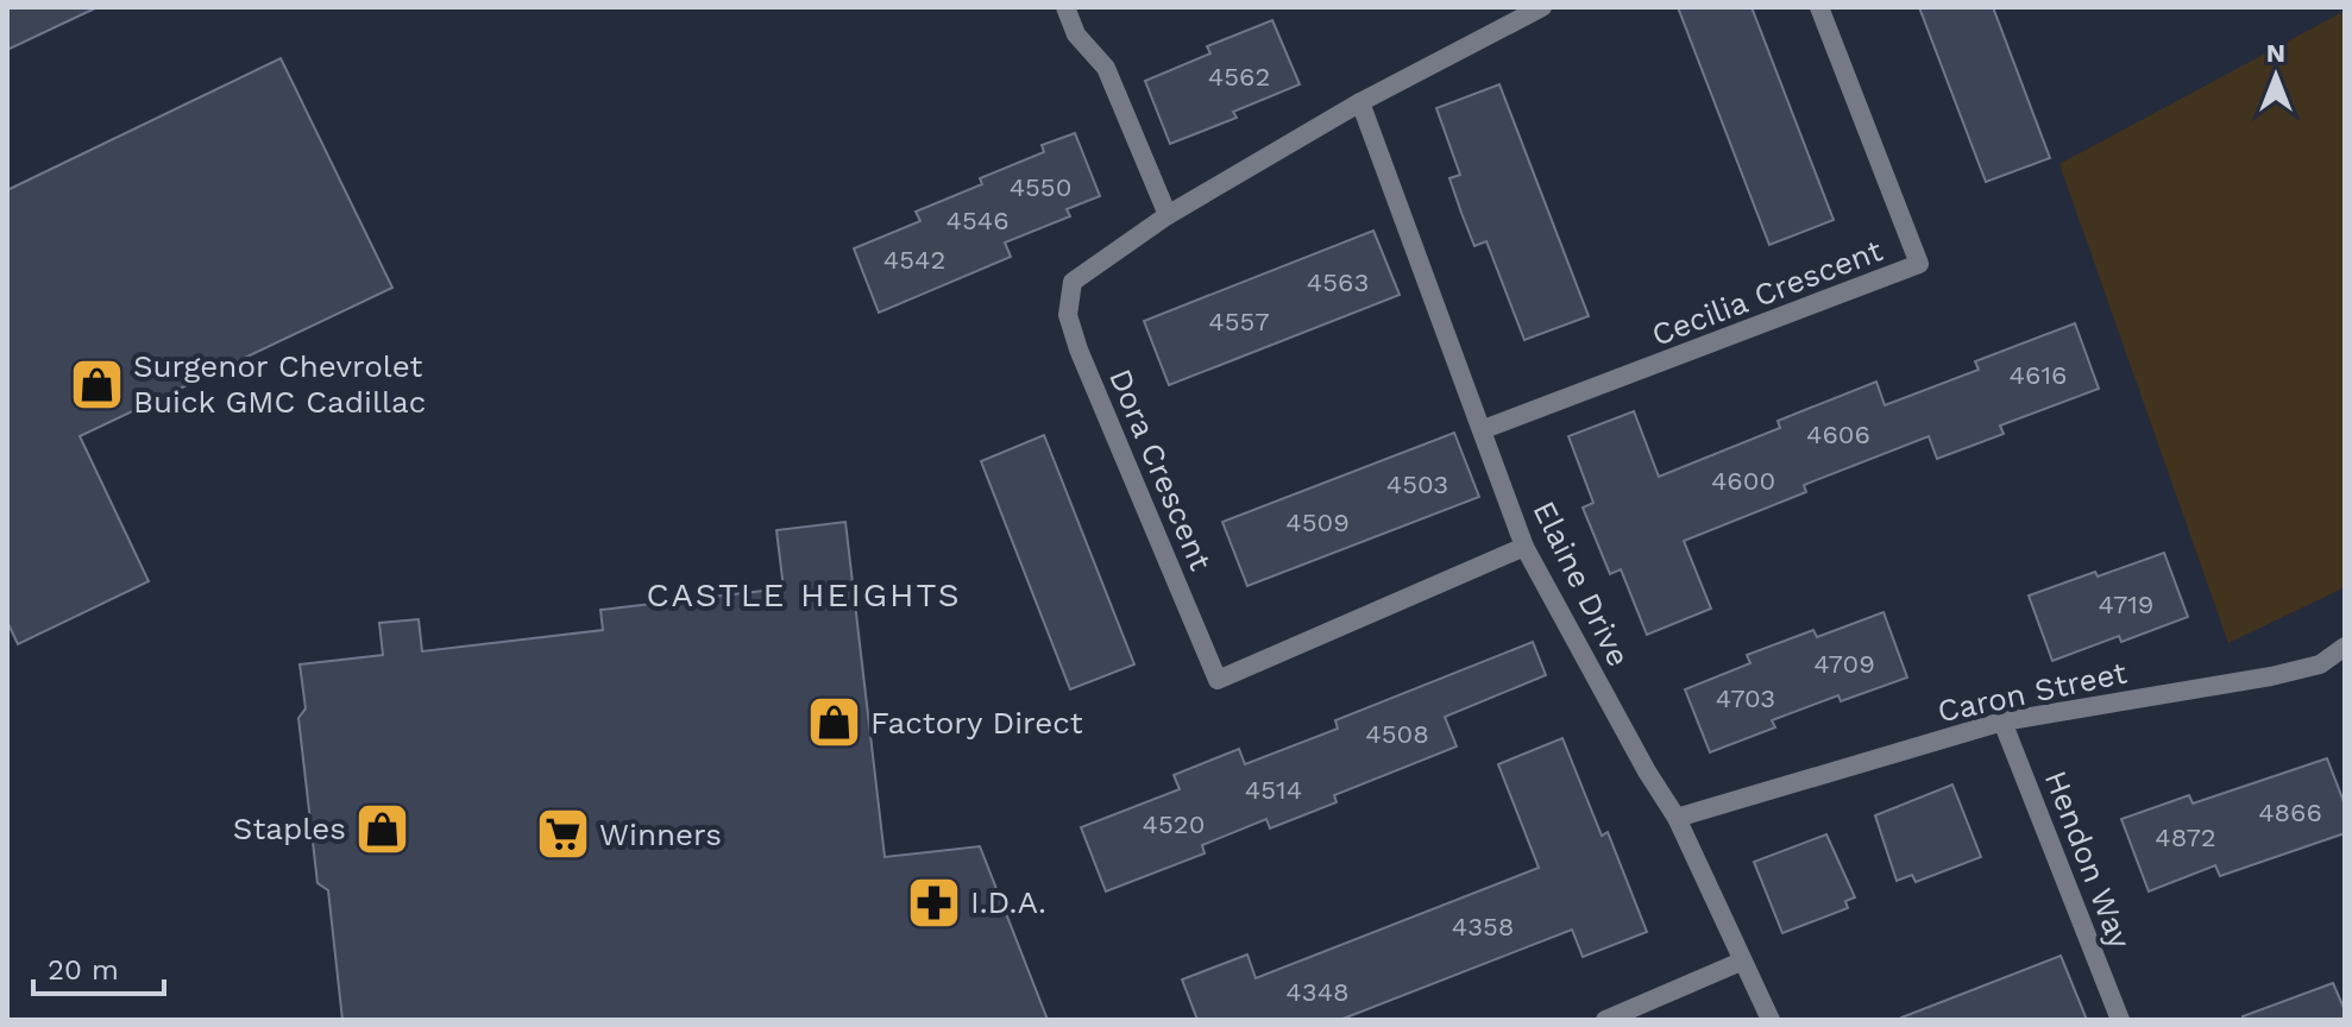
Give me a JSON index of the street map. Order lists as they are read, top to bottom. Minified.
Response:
{"streets":{"street":["Cecilia Crescent","Dora Crescent","Elaine Drive","Caron Street","Hendon Way"]},"crossings":[["Cecilia Crescent","Elaine Drive"],["Dora Crescent","Elaine Drive"],["Elaine Drive","Caron Street"],["Caron Street","Hendon Way"]],"districts":["CASTLE HEIGHTS"],"places":{"shop":["Surgenor Chevrolet Buick GMC Cadillac","Factory Direct","Staples"],"supermarket":["Winners"],"pharmacy":["I.D.A."]},"house_numbers":["4562","4550","4546","4542","4563","4557","4616","4606","4600","4503","4509","4719","4709","4703","4508","4514","4866","4520","4872","4358","4348"],"scale_bar":"20 m","north":"top"}
